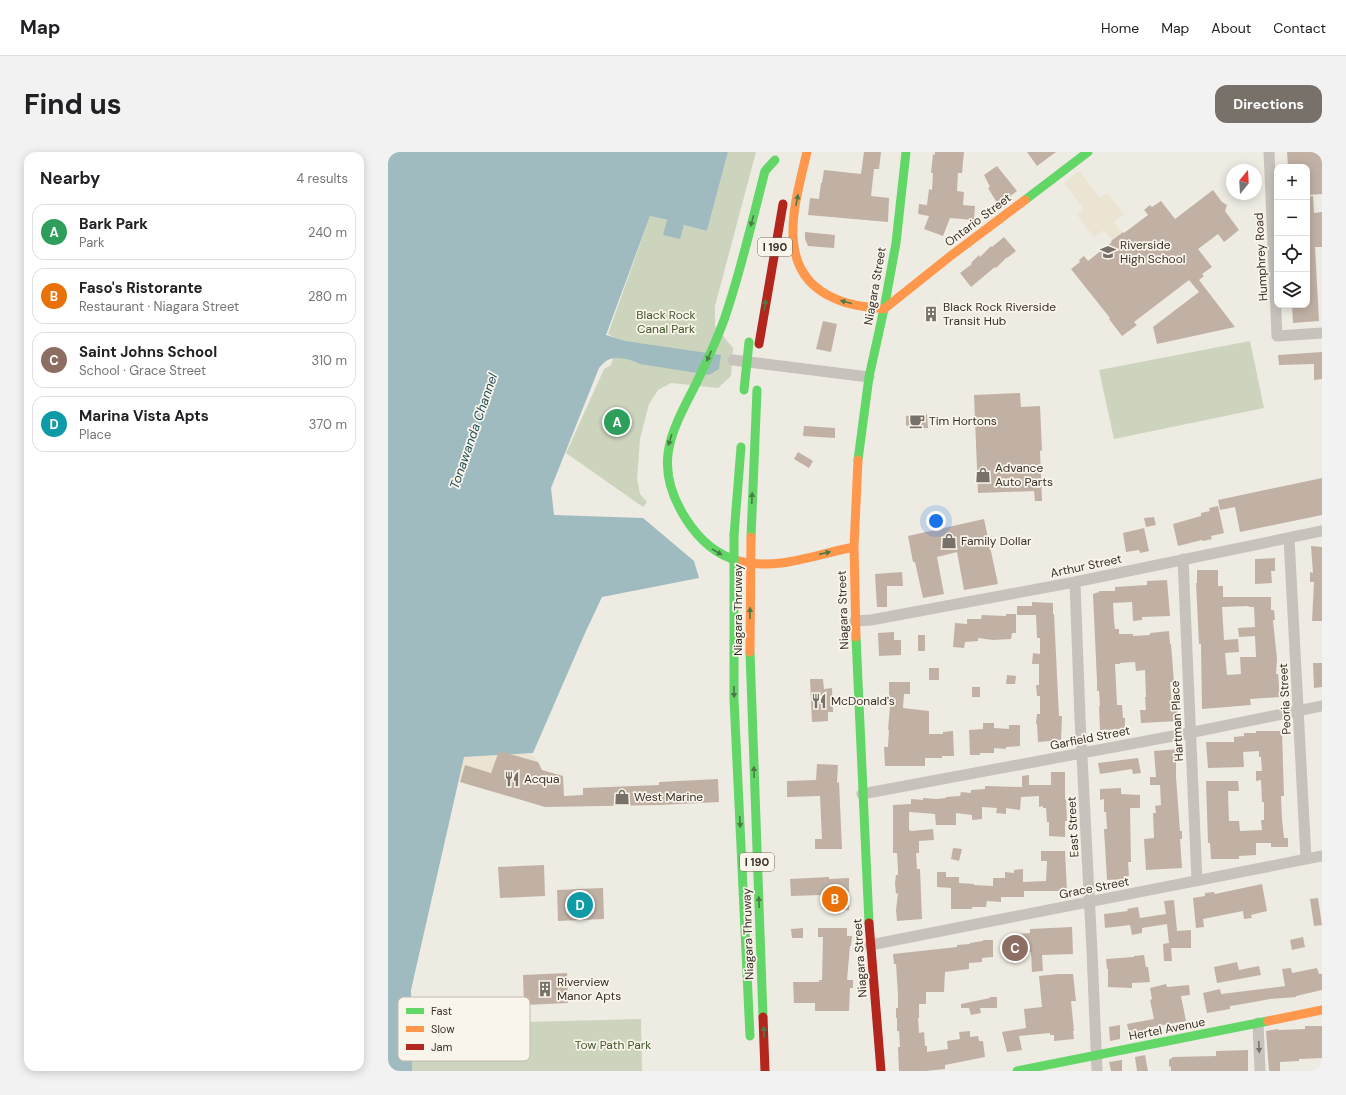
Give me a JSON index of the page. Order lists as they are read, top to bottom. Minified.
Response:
{"streets":{"main road":["Ontario Street","I 190","Niagara Street","Niagara Thruway","Hertel Avenue"],"street":["Humphrey Road","Arthur Street","Peoria Street","Hartman Place","Garfield Street","East Street","Grace Street"]},"crossings":[["Ontario Street","Niagara Street"],["Niagara Street","Arthur Street"],["Niagara Street","Garfield Street"],["Niagara Street","Grace Street"],["Arthur Street","Peoria Street"],["Arthur Street","Hartman Place"],["Arthur Street","East Street"],["Peoria Street","Garfield Street"],["Peoria Street","Grace Street"],["Hartman Place","Garfield Street"],["Hartman Place","Grace Street"],["Garfield Street","East Street"],["East Street","Grace Street"],["East Street","Hertel Avenue"]],"water":["Tonawanda Channel"],"parks":["Black Rock Canal Park","Tow Path Park"],"places":{"school or university":["Riverside High School"],"building":["Black Rock Riverside Transit Hub","Riverview Manor Apts"],"cafe":["Tim Hortons"],"shop":["Advance Auto Parts","Family Dollar","West Marine"],"restaurant":["McDonald's","Acqua"]},"legend":["Fast","Slow","Jam"],"north":"top","page":{"header":"Map","nav":["Home","Map","About","Contact"],"buttons":"Directions","title":"Find us","heading":["Nearby","4 results"],"map_buttons":["+","−"],"list":[{"mark":"A","name":"Bark Park","note":"Park","value":"240 m"},{"mark":"B","name":"Faso's Ristorante","note":"Restaurant · Niagara Street","value":"280 m"},{"mark":"C","name":"Saint Johns School","note":"School · Grace Street","value":"310 m"},{"mark":"D","name":"Marina Vista Apts","note":"Place","value":"370 m"}],"pins":["A","B","D","C"]}}
